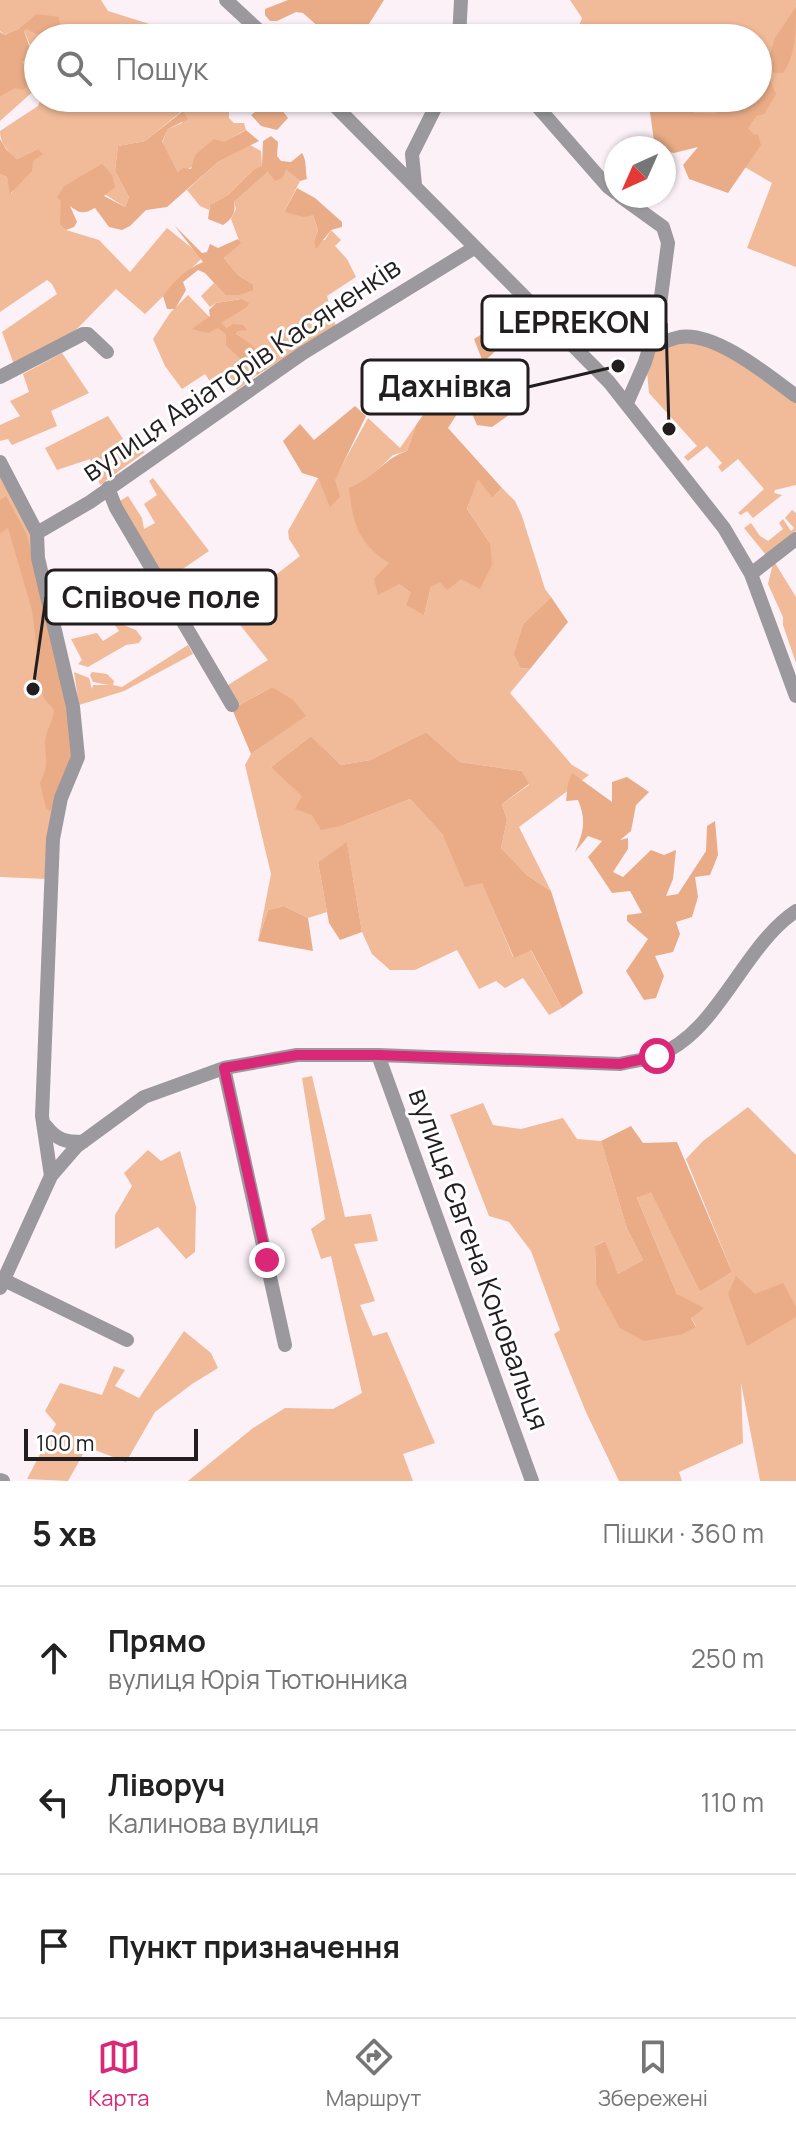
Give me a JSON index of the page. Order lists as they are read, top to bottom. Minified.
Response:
{"streets":{"street":["вулиця Авіаторів Касяненків","вулиця Євгена Коновальця"]},"places":["Дахнівка","LEPREKON","Співоче поле"],"scale_bar":"100 m","north":"bottom left","page":{"search":"Пошук","scale":"100 m","heading":["5 хв","Пішки · 360 m"],"list":[["Прямо","вулиця Юрія Тютюнника","250 m"],["Ліворуч","Калинова вулиця","110 m"],"Пункт призначення"],"nav":["Карта","Маршрут","Збережені"]}}
